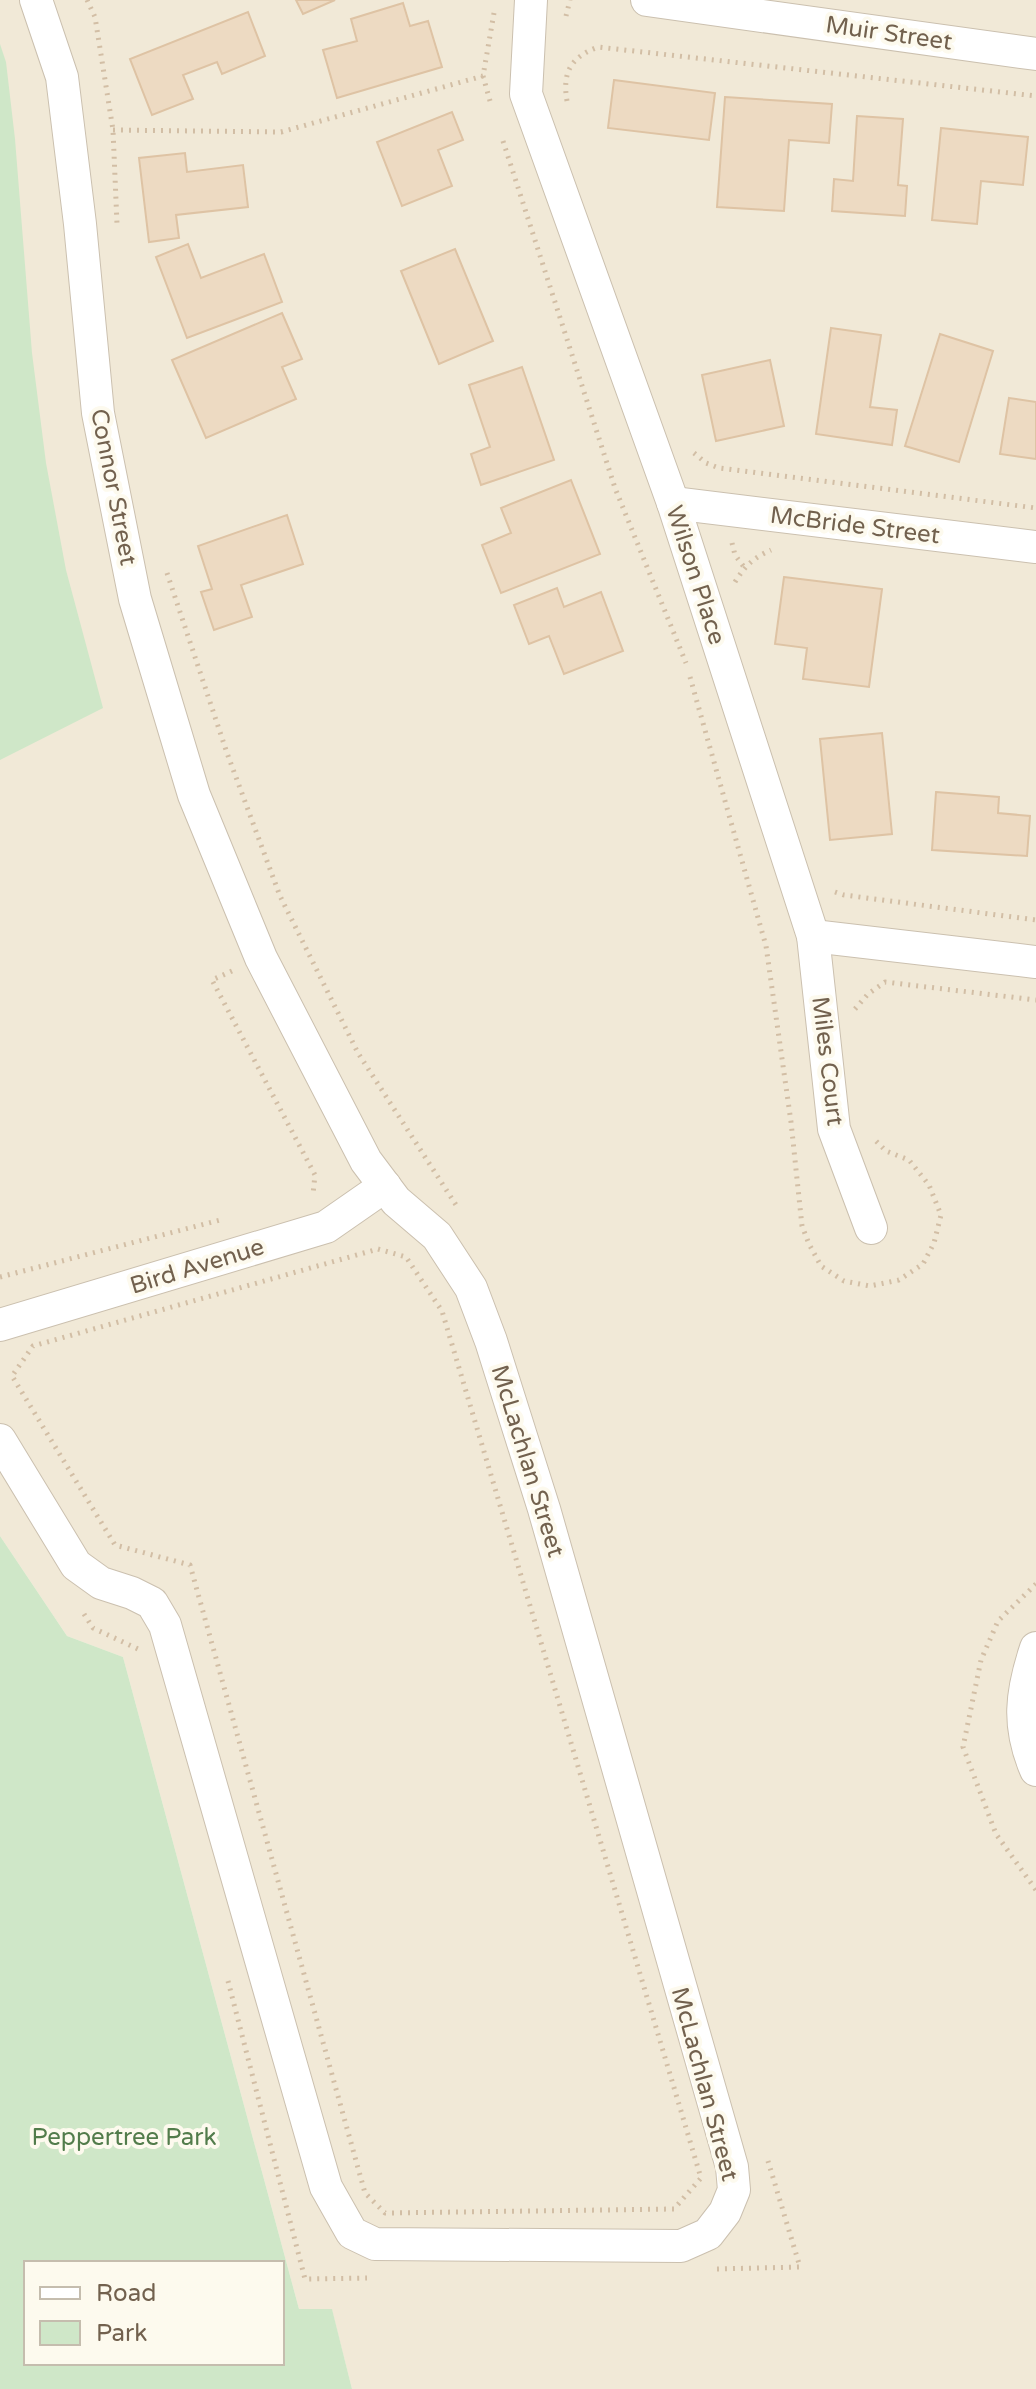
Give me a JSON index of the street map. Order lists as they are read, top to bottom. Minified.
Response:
{"streets":{"street":["Muir Street","Connor Street","McBride Street","Wilson Place","Miles Court","Bird Avenue","McLachlan Street"]},"crossings":[["Connor Street","McLachlan Street"],["McBride Street","Wilson Place"],["Wilson Place","Miles Court"],["Bird Avenue","McLachlan Street"]],"parks":["Peppertree Park"],"legend":["Road","Park"]}
